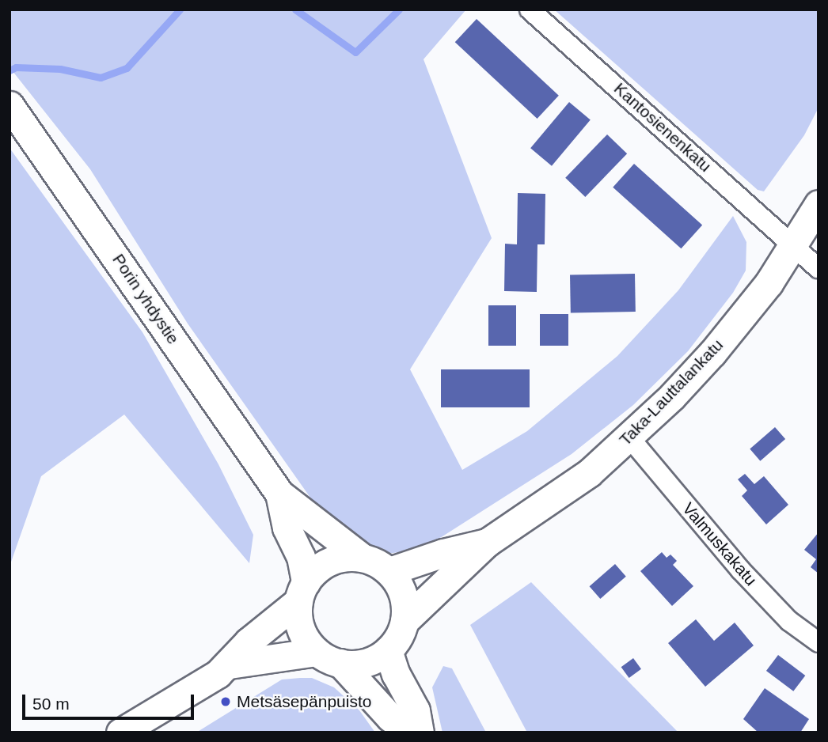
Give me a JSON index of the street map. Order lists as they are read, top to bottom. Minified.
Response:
{"streets":{"main road":["Porin yhdystie","Taka-Lauttalankatu"],"street":["Kantosienenkatu","Valmuskakatu"]},"crossings":[["Kantosienenkatu","Taka-Lauttalankatu"],["Porin yhdystie","Taka-Lauttalankatu"],["Taka-Lauttalankatu","Valmuskakatu"]],"places":["Metsäsepänpuisto"],"scale_bar":"50 m"}
